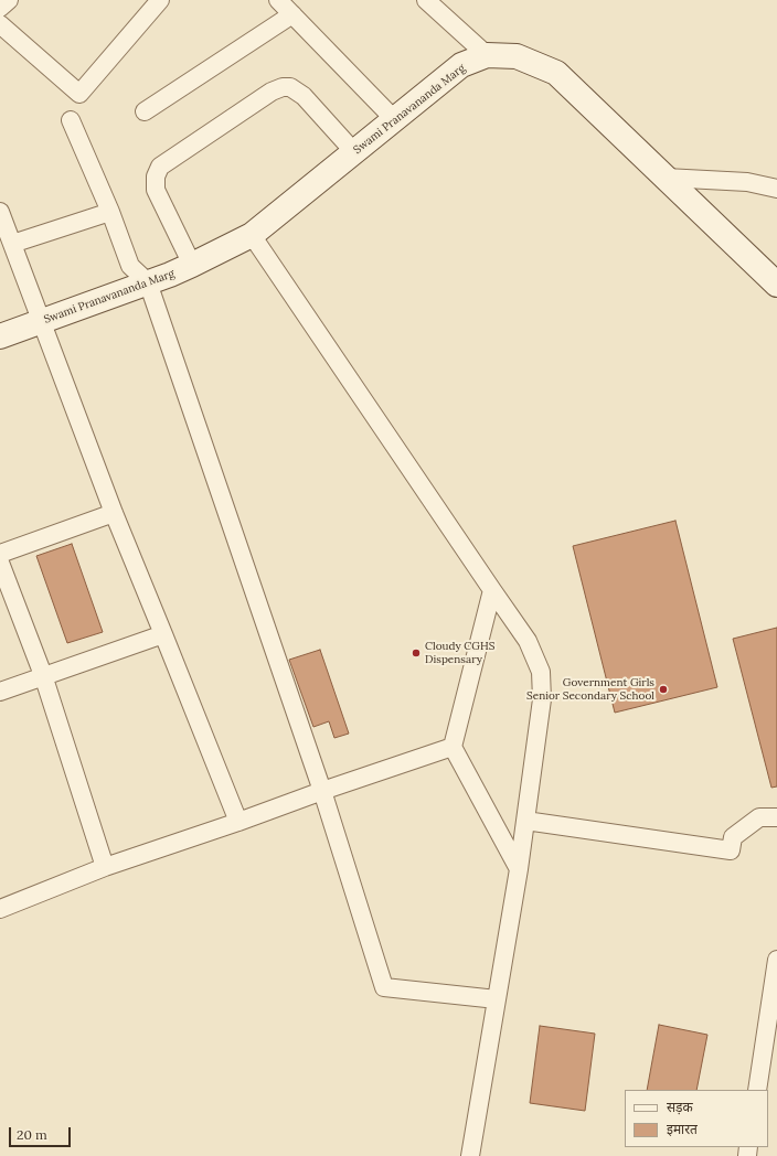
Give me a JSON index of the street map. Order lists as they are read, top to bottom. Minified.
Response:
{"streets":{"street":["Swami Pranavananda Marg"]},"places":["Cloudy CGHS Dispensary","Government Girls Senior Secondary School"],"legend":["सड़क","इमारत"],"scale_bar":"20 m"}
